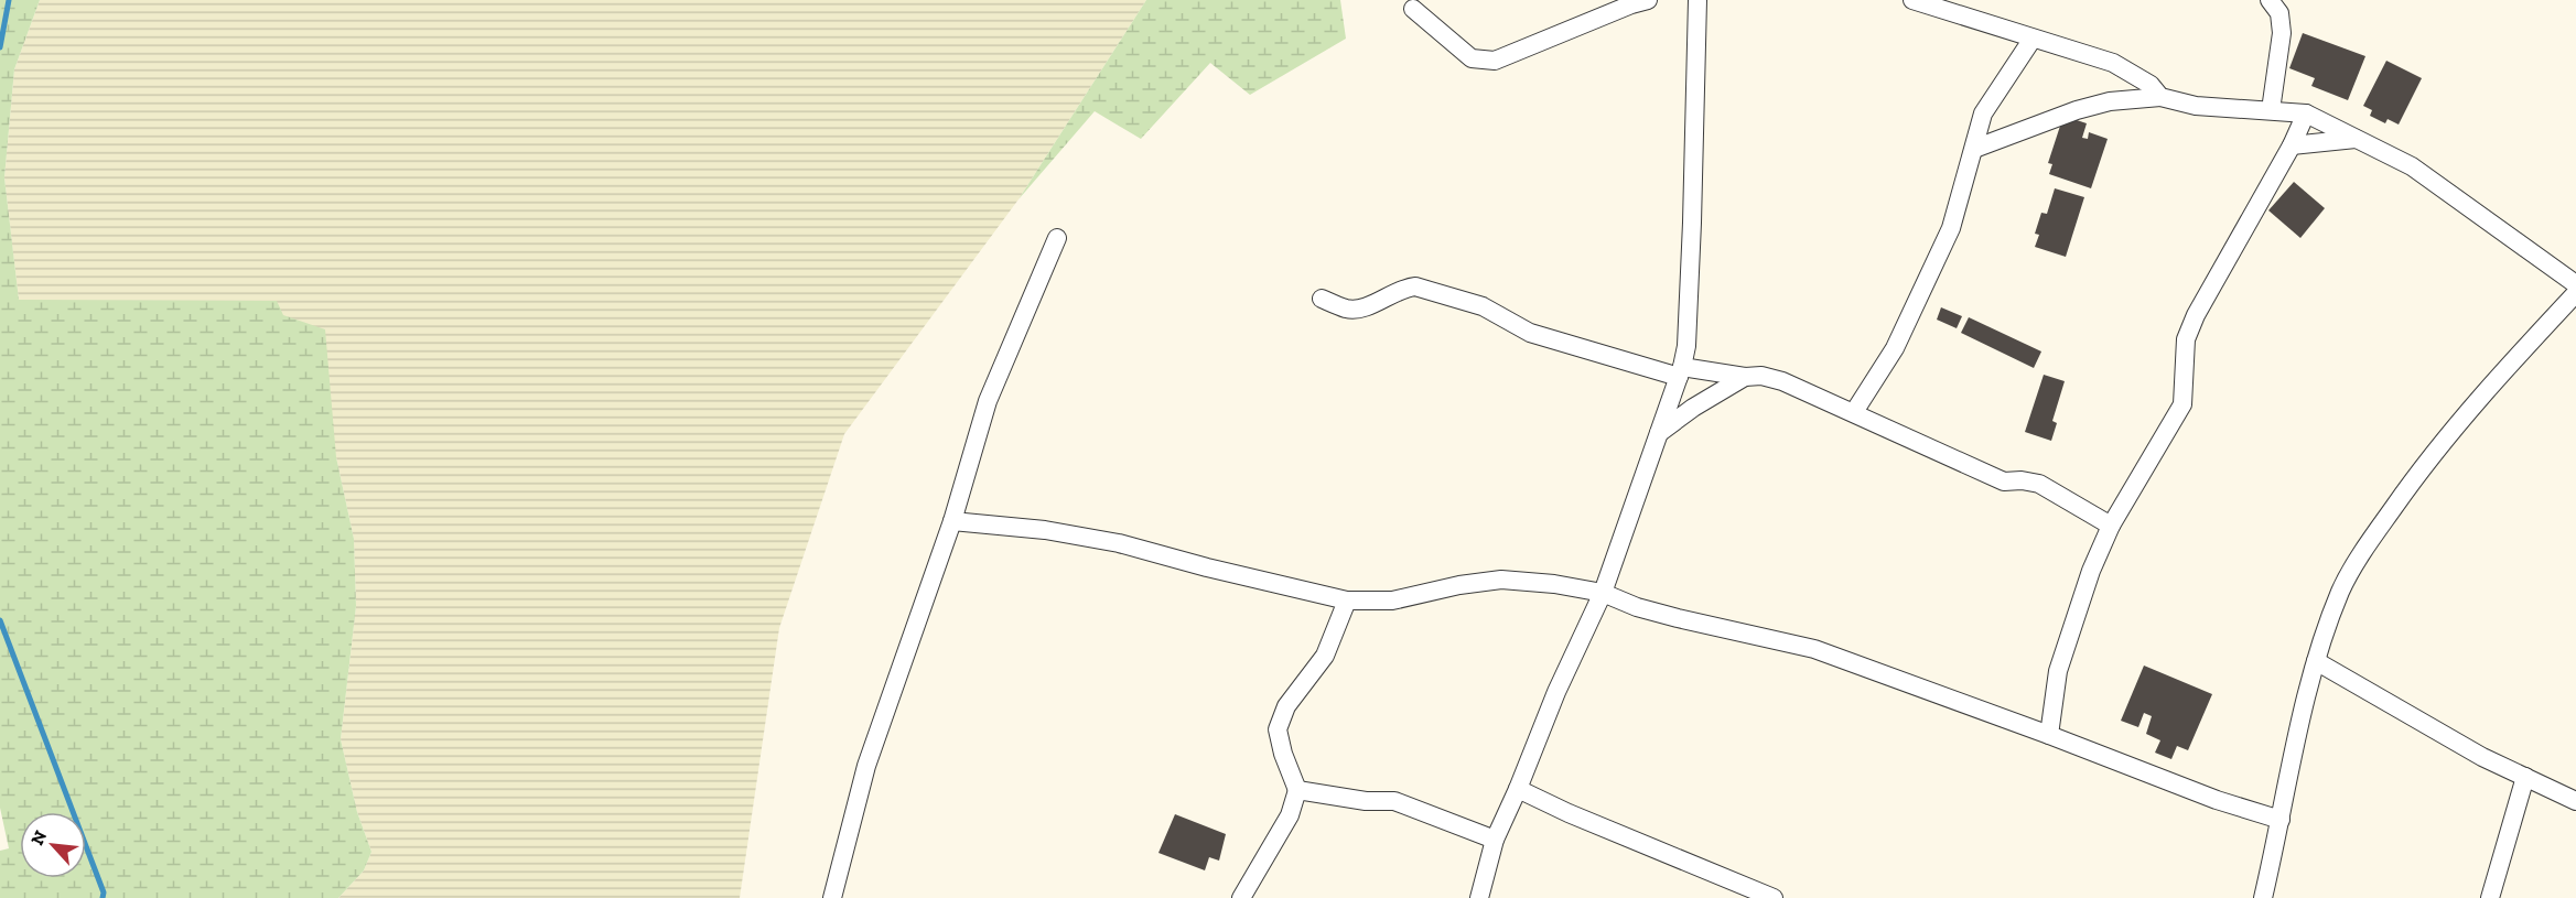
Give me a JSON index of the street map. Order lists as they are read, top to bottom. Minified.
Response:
{"north":"top left"}
